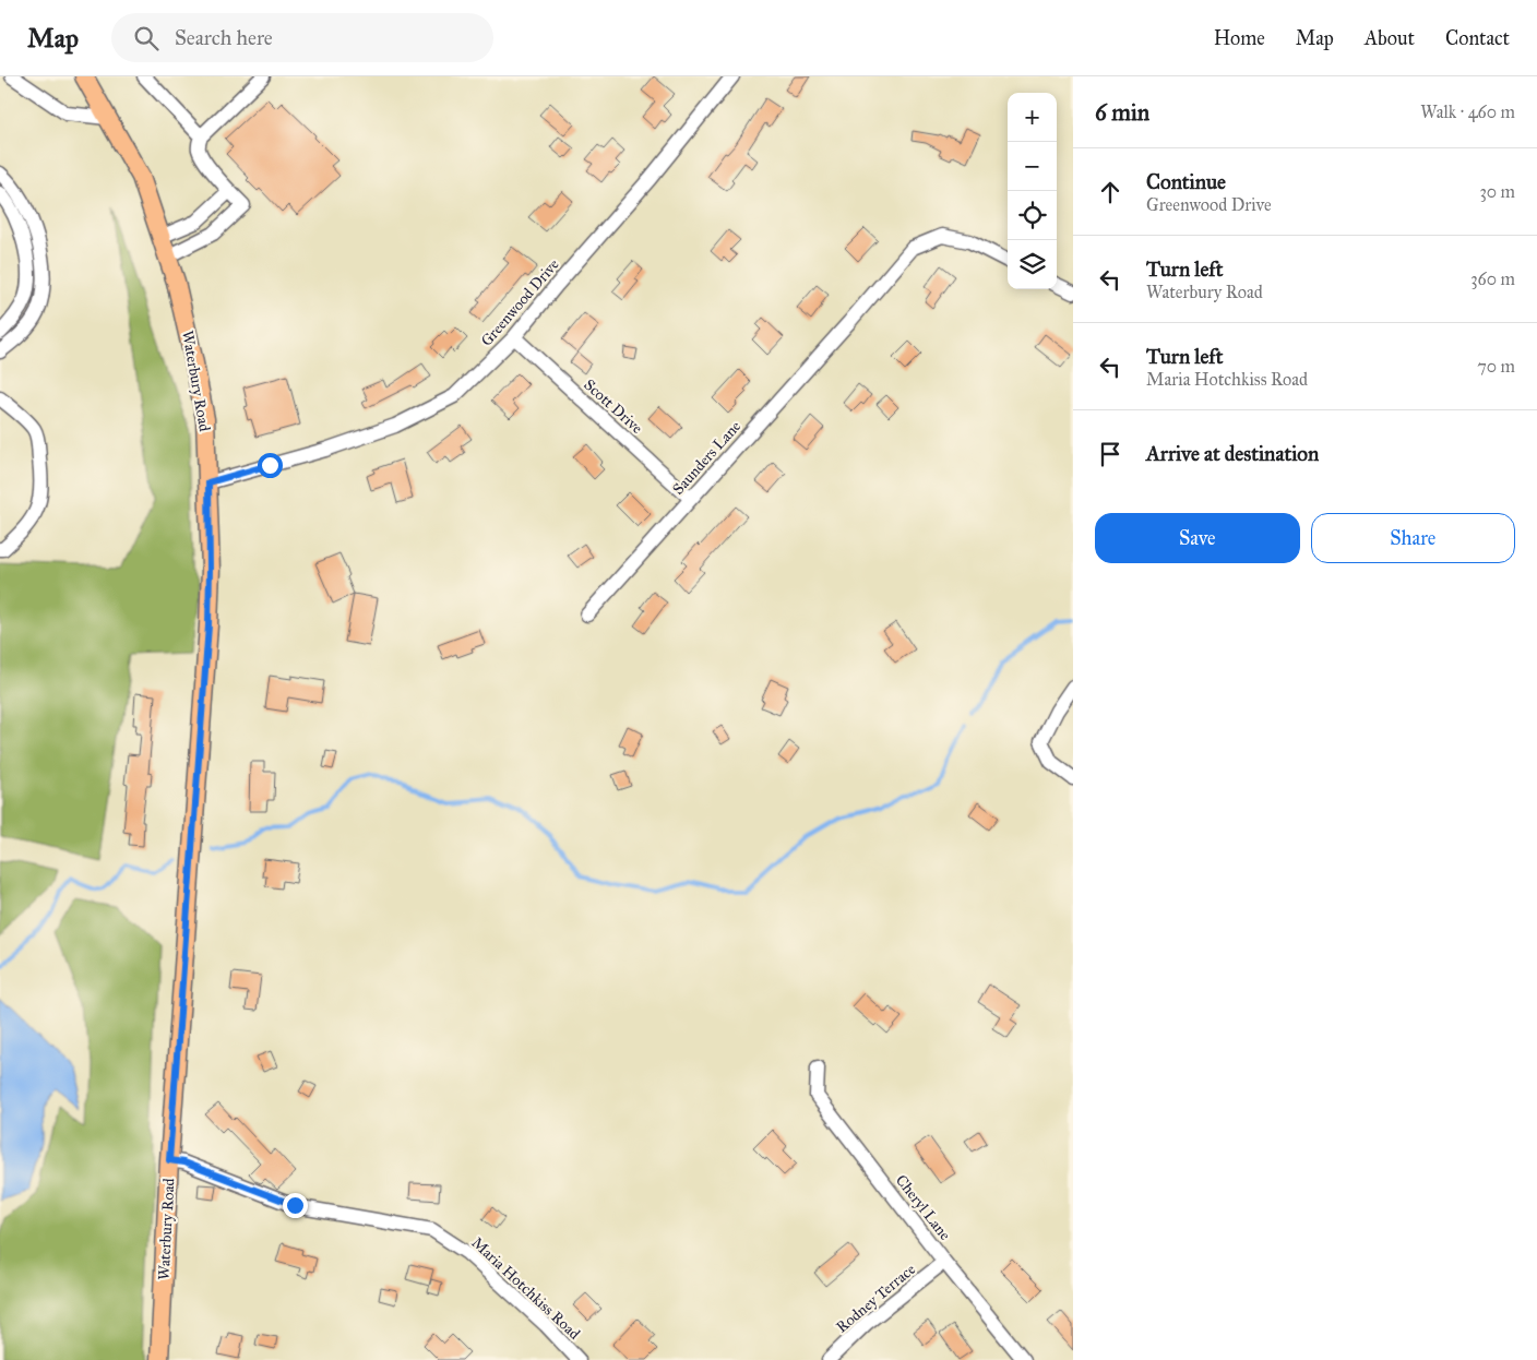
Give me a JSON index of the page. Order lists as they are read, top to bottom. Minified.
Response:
{"streets":{"main road":["Waterbury Road"],"street":["Greenwood Drive","Scott Drive","Saunders Lane","Cheryl Lane","Maria Hotchkiss Road","Rodney Terrace"]},"crossings":[["Greenwood Drive","Waterbury Road"],["Greenwood Drive","Scott Drive"],["Waterbury Road","Maria Hotchkiss Road"],["Scott Drive","Saunders Lane"],["Cheryl Lane","Rodney Terrace"]],"page":{"header":"Map","search":"Search here","nav":["Home","Map","About","Contact"],"heading":["6 min","Walk · 460 m"],"map_buttons":["+","−"],"list":[["Continue","Greenwood Drive","30 m"],["Turn left","Waterbury Road","360 m"],["Turn left","Maria Hotchkiss Road","70 m"],"Arrive at destination"],"buttons":["Save","Share"]}}
